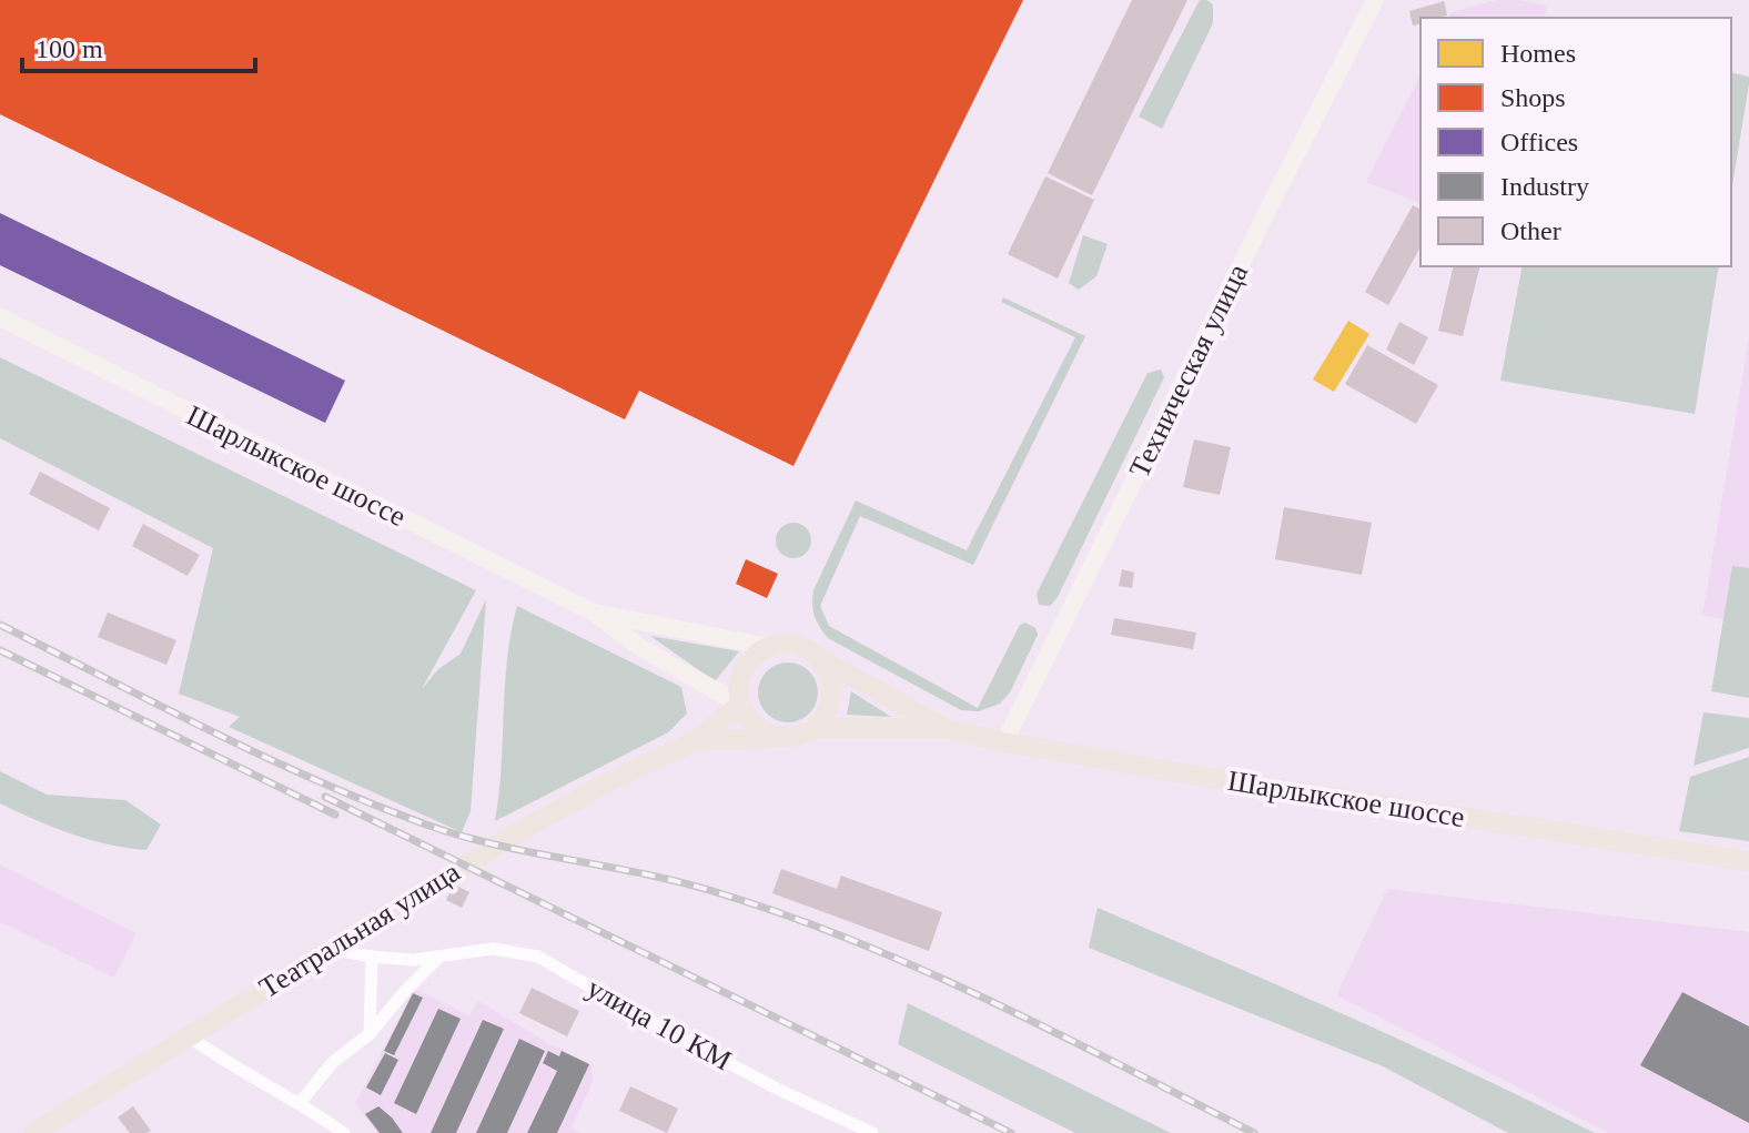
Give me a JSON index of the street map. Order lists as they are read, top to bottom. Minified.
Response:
{"streets":{"main road":["Шарлыкское шоссе","Театральная улица"],"street":["Техническая улица","улица 10 КМ"]},"crossings":[["Техническая улица","Шарлыкское шоссе"],["Шарлыкское шоссе","Театральная улица"],["Театральная улица","улица 10 КМ"]],"legend":["Homes","Shops","Offices","Industry","Other"],"scale_bar":"100 m"}
